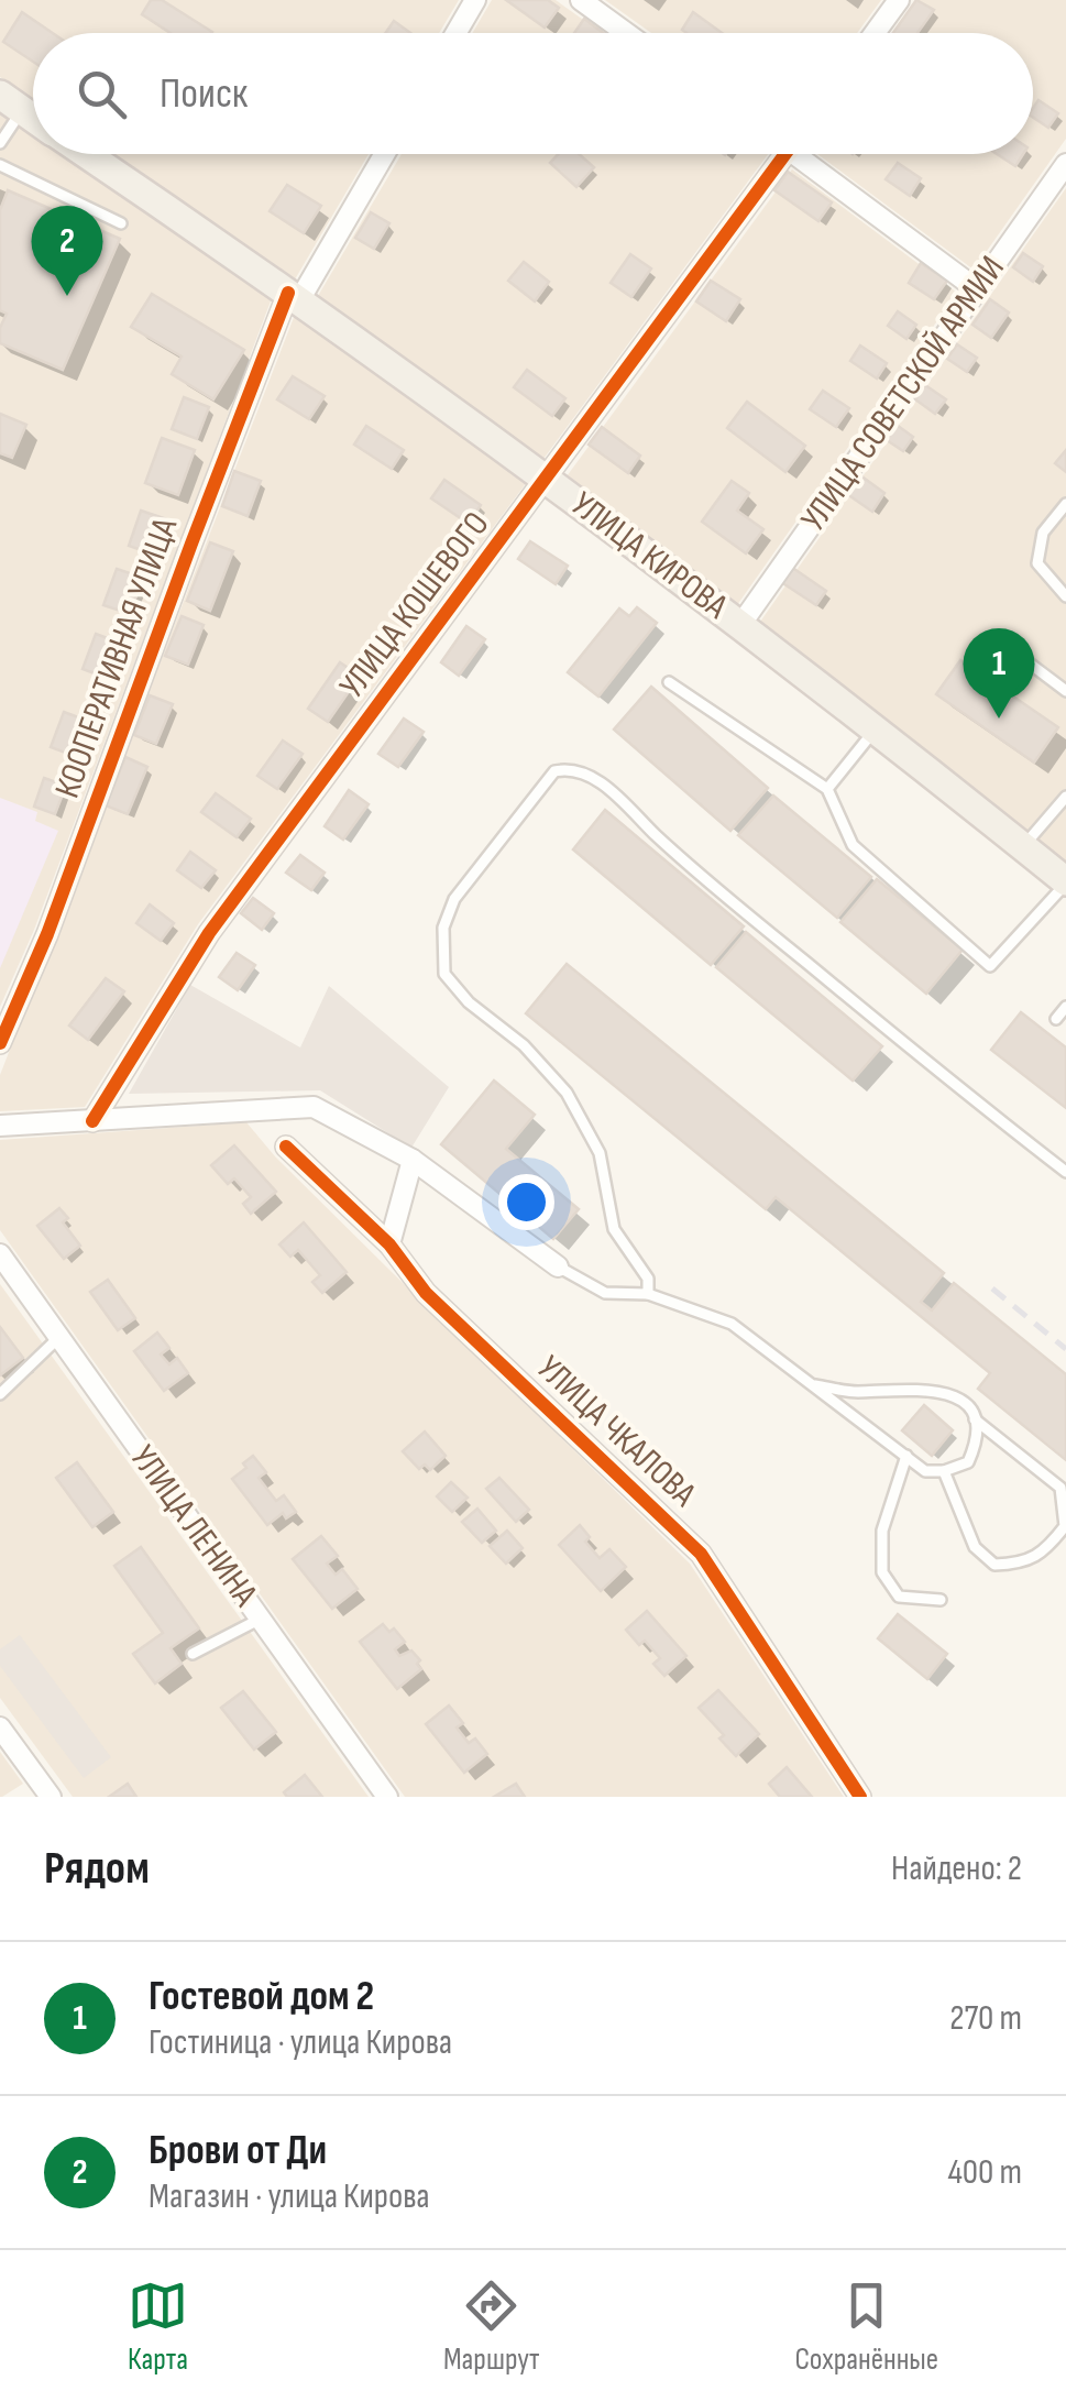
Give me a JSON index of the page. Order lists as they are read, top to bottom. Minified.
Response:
{"streets":{"main road":["УЛИЦА КИРОВА"],"street":["УЛИЦА СОВЕТСКОЙ АРМИИ","УЛИЦА КОШЕВОГО","КООПЕРАТИВНАЯ УЛИЦА","УЛИЦА ЧКАЛОВА","УЛИЦА ЛЕНИНА"]},"crossings":[["УЛИЦА СОВЕТСКОЙ АРМИИ","УЛИЦА КИРОВА"],["УЛИЦА КИРОВА","УЛИЦА КОШЕВОГО"],["УЛИЦА КИРОВА","КООПЕРАТИВНАЯ УЛИЦА"]],"page":{"search":"Поиск","pins":["2","1"],"heading":["Рядом","Найдено: 2"],"list":[{"mark":"1","name":"Гостевой дом 2","note":"Гостиница · улица Кирова","value":"270 m"},{"mark":"2","name":"Брови от Ди","note":"Магазин · улица Кирова","value":"400 m"}],"nav":["Карта","Маршрут","Сохранённые"]}}
